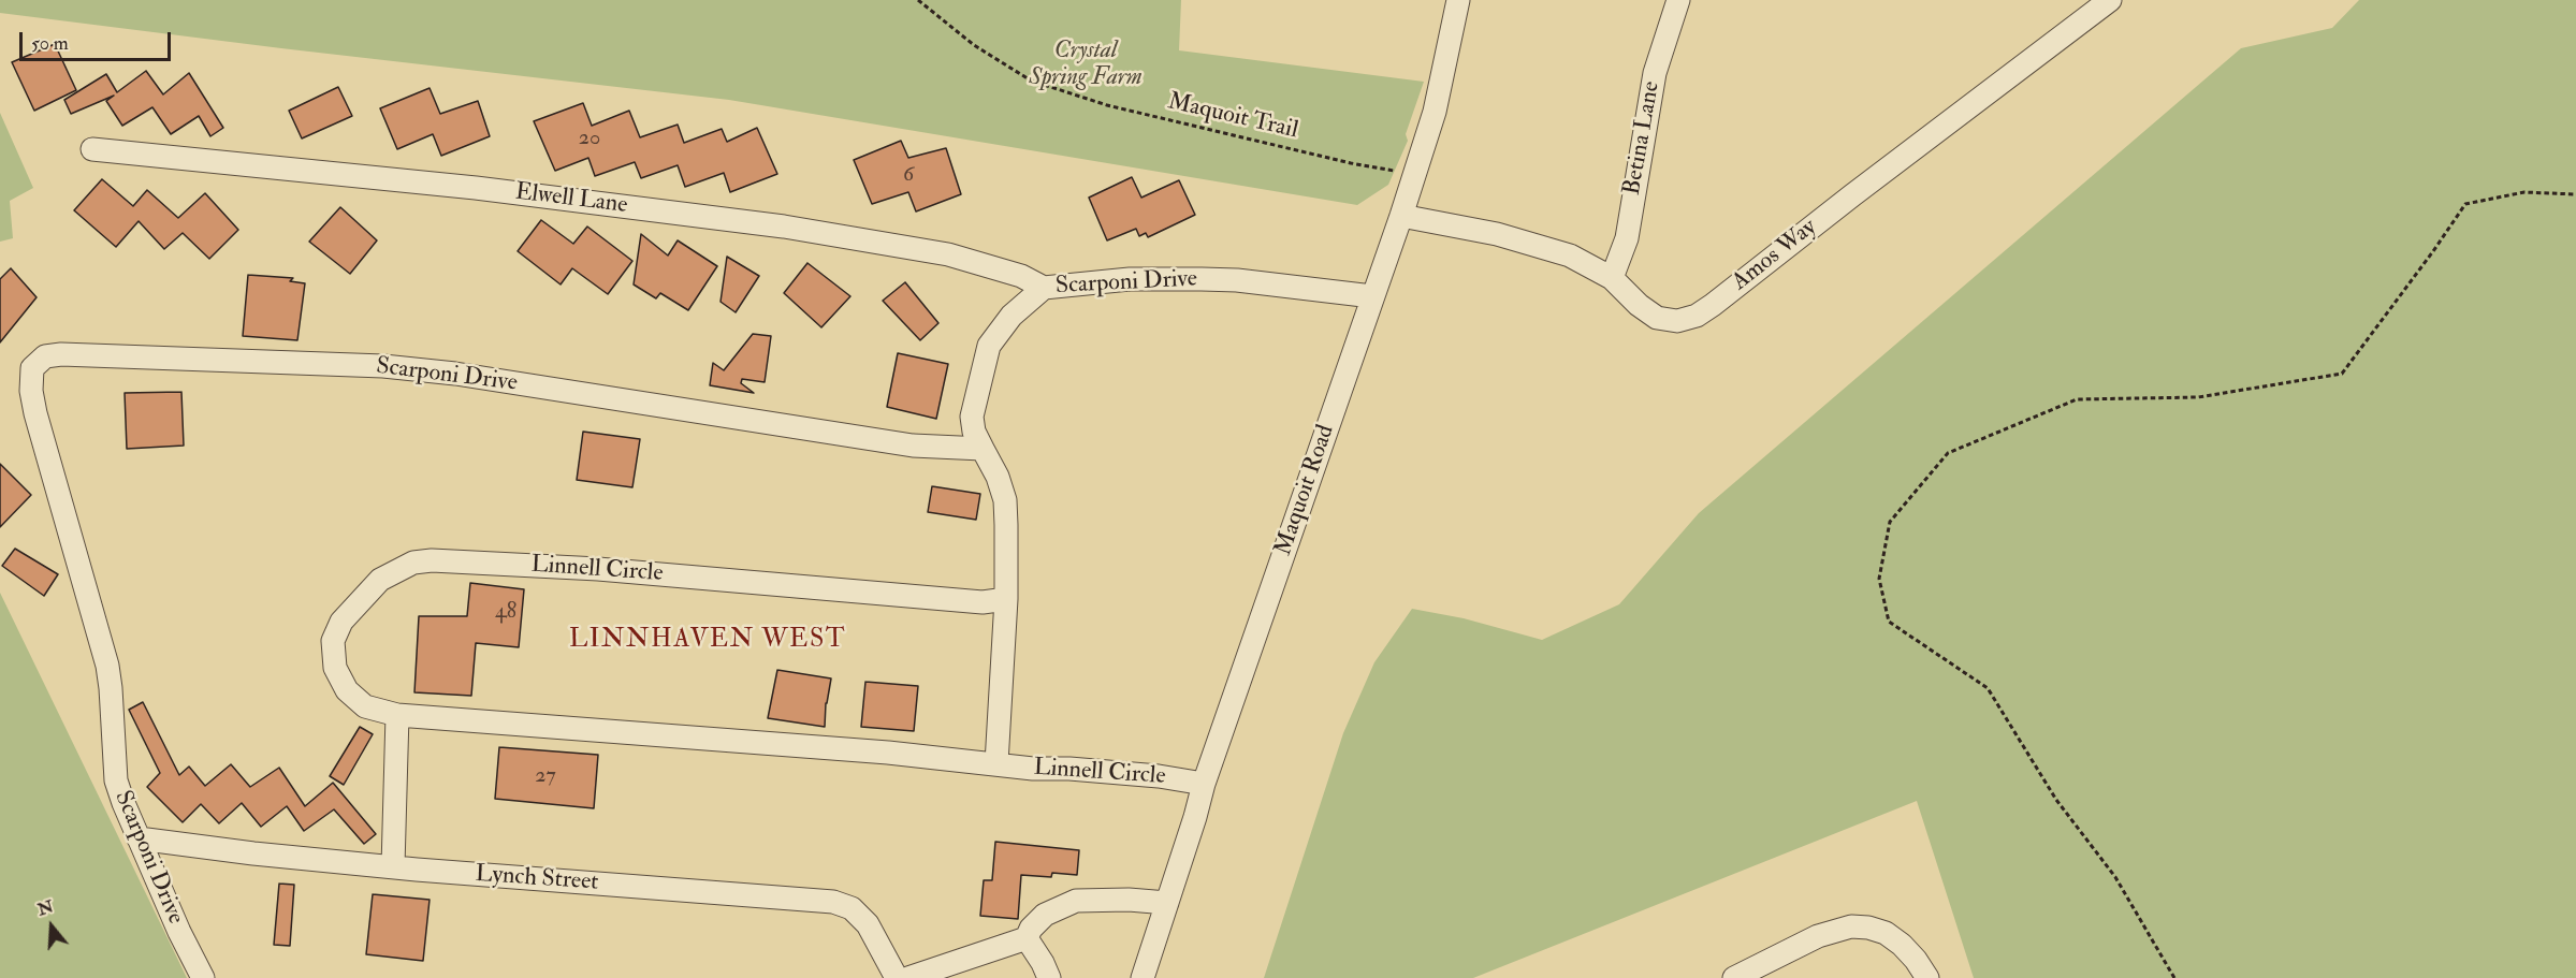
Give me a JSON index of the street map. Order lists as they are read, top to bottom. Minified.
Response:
{"streets":{"street":["Betina Lane","Elwell Lane","Amos Way","Scarponi Drive","Maquoit Road","Linnell Circle","Lynch Street"],"path":["Maquoit Trail"]},"crossings":[["Maquoit Trail","Maquoit Road"],["Betina Lane","Amos Way"],["Elwell Lane","Scarponi Drive"],["Amos Way","Maquoit Road"],["Scarponi Drive","Maquoit Road"],["Scarponi Drive","Lynch Street"],["Maquoit Road","Linnell Circle"]],"districts":["LINNHAVEN WEST"],"parks":["Crystal Spring Farm"],"house_numbers":["20","6","48","27"],"scale_bar":"50 m","north":"top"}
